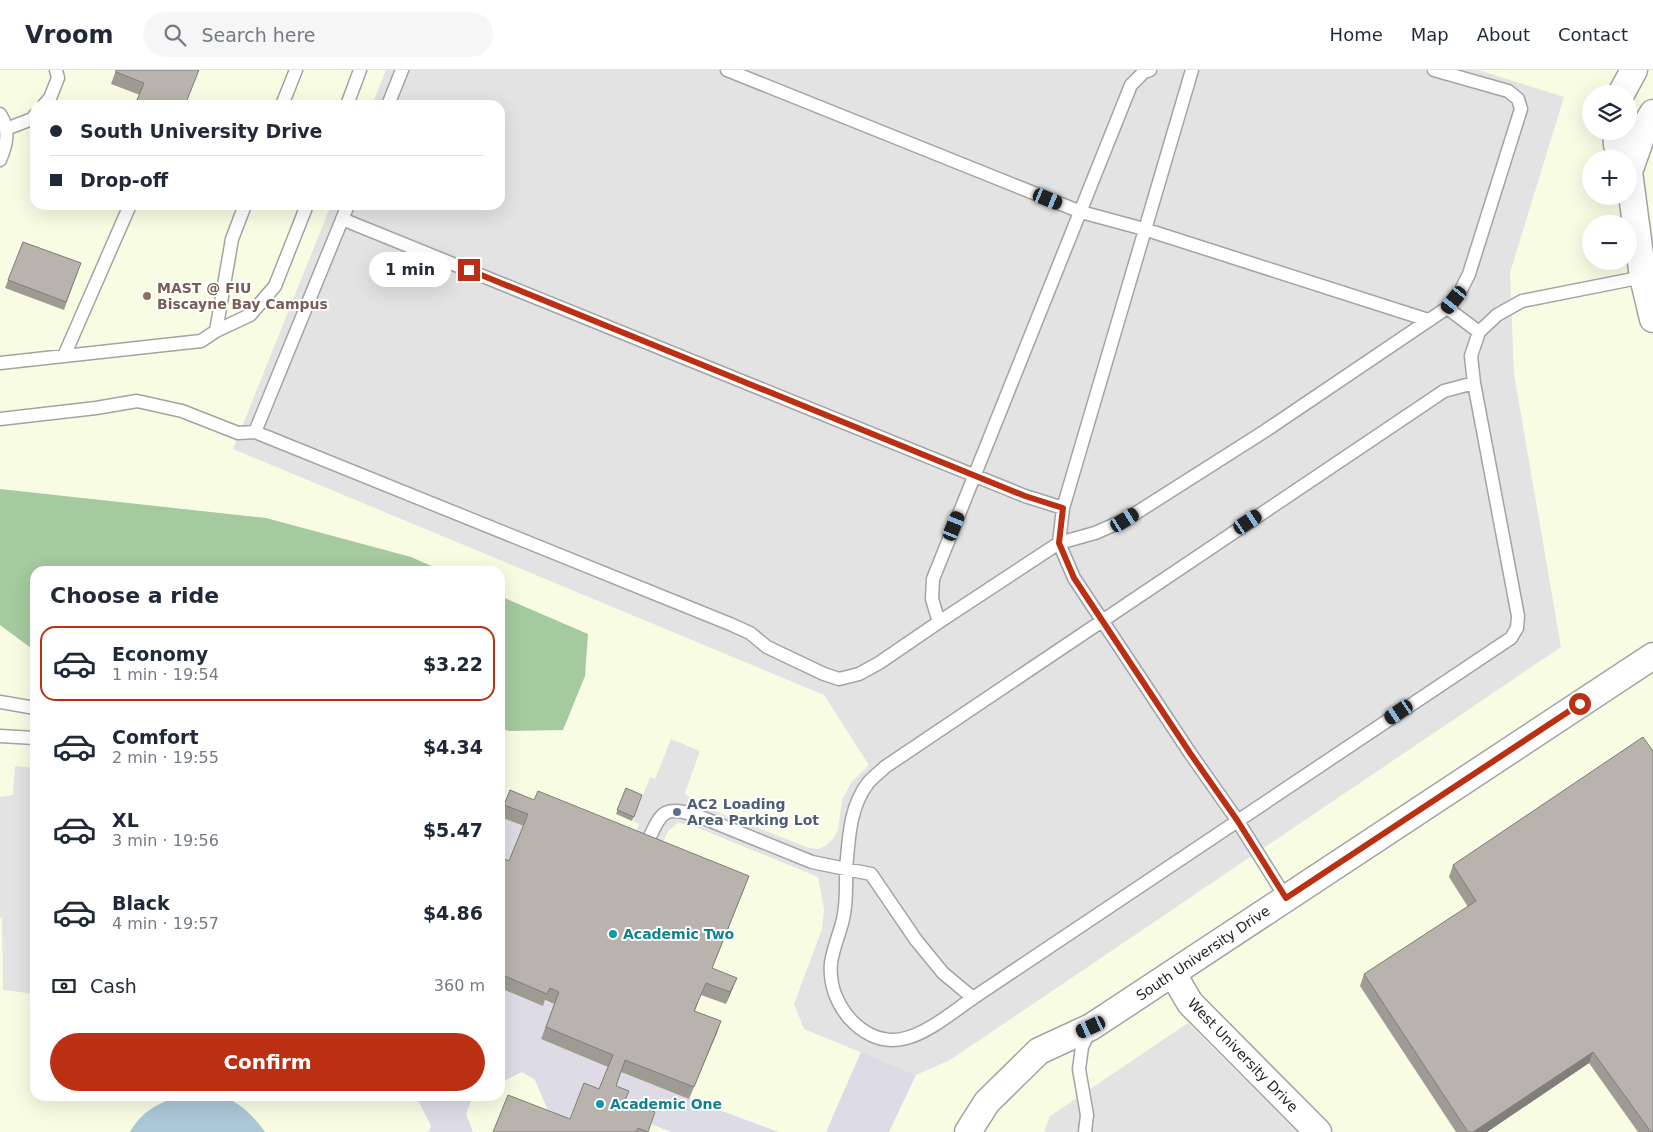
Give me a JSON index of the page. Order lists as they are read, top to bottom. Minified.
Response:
{"streets":{"street":["South University Drive","West University Drive"]},"crossings":[["South University Drive","West University Drive"]],"places":["MAST @ FIU Biscayne Bay Campus","AC2 Loading Area Parking Lot","Academic Two","Academic One"],"page":{"header":"Vroom","search":"Search here","nav":["Home","Map","About","Contact"],"map_buttons":["+","−"],"banner":["South University Drive","Drop-off"],"bubble":"1 min","heading":"Choose a ride","list":[{"name":"Economy","note":"1 min · 19:54","value":"$3.22"},{"name":"Comfort","note":"2 min · 19:55","value":"$4.34"},{"name":"XL","note":"3 min · 19:56","value":"$5.47"},{"name":"Black","note":"4 min · 19:57","value":"$4.86"}],"pay":["Cash","360 m"],"buttons":"Confirm"}}
